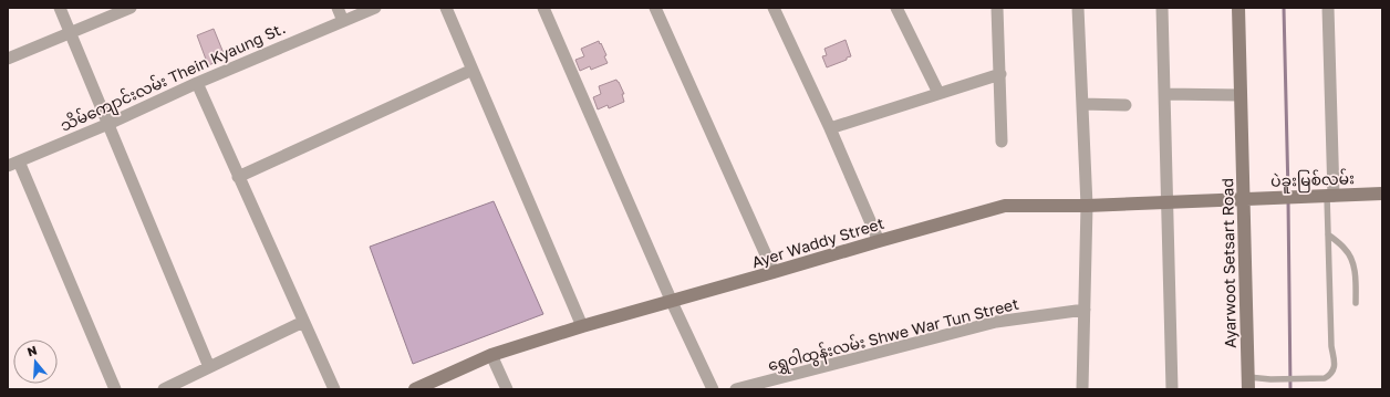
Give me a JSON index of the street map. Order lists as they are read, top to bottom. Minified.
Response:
{"streets":{"street":["သိမ်ကျောင်းလမ်း Thein Kyaung St.","ပဲခူးမြစ်လမ်း","Ayer Waddy Street","Ayarwoot Setsart Road","ရွှေဝါထွန်းလမ်း Shwe War Tun Street"]},"crossings":[["ပဲခူးမြစ်လမ်း","Ayer Waddy Street"],["ပဲခူးမြစ်လမ်း","Ayarwoot Setsart Road"],["Ayer Waddy Street","Ayarwoot Setsart Road"]],"north":"top"}
